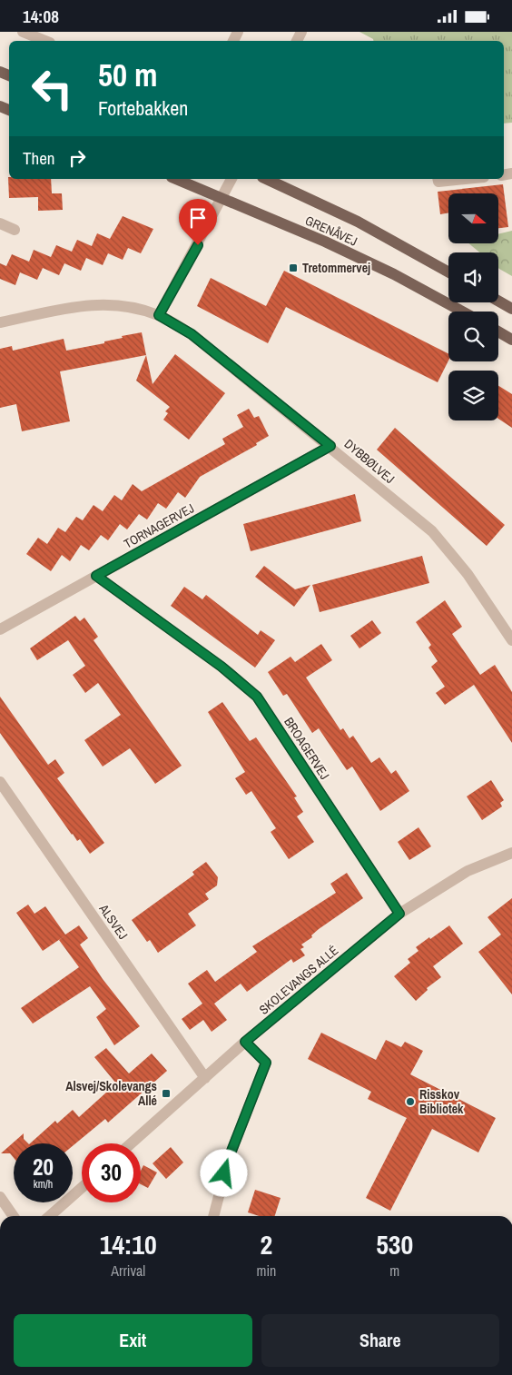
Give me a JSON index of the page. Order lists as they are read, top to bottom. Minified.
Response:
{"streets":{"main road":["GRENÅVEJ"],"street":["DYBBØLVEJ","TORNAGERVEJ","BROAGERVEJ","ALSVEJ","SKOLEVANGS ALLÉ"]},"crossings":[["DYBBØLVEJ","TORNAGERVEJ"],["TORNAGERVEJ","BROAGERVEJ"],["BROAGERVEJ","SKOLEVANGS ALLÉ"],["ALSVEJ","SKOLEVANGS ALLÉ"]],"places":{"transit":["Tretommervej","Alsvej/Skolevangs Allé"],"other":["Risskov Bibliotek"]},"north":"right","page":{"status":"14:08","turn":["50 m","Fortebakken"],"then":"Then","speed":"20 km/h","limit":"30","eta":["14:10","Arrival","2","min","530","m"],"buttons":["Exit","Share"]}}
